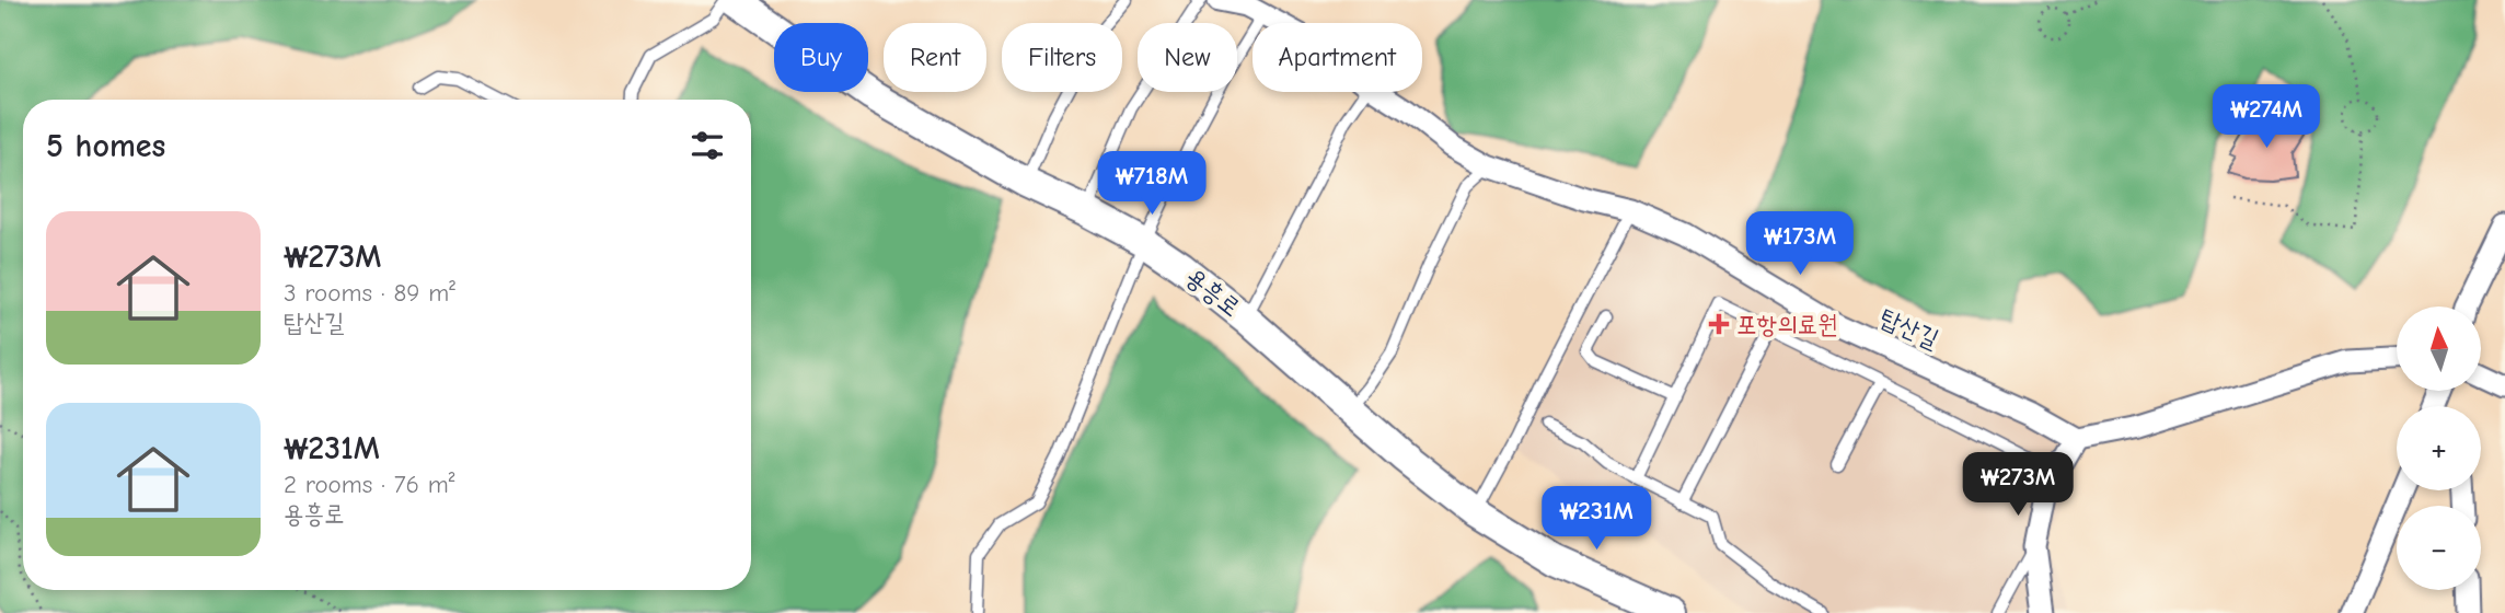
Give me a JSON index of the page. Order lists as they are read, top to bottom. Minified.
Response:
{"streets":{"street":["용흥로","탑산길"]},"places":{"health":["포항의료원"]},"north":"top","page":{"chip":["Buy","Rent","Filters","New","Apartment"],"price":["₩274M","₩718M","₩173M","₩273M","₩231M"],"heading":"5 homes","list":[{"name":"₩273M","note":"3 rooms · 89 m² · 탑산길"},{"name":"₩231M","note":"2 rooms · 76 m² · 용흥로"}],"map_buttons":["+","−"]}}
